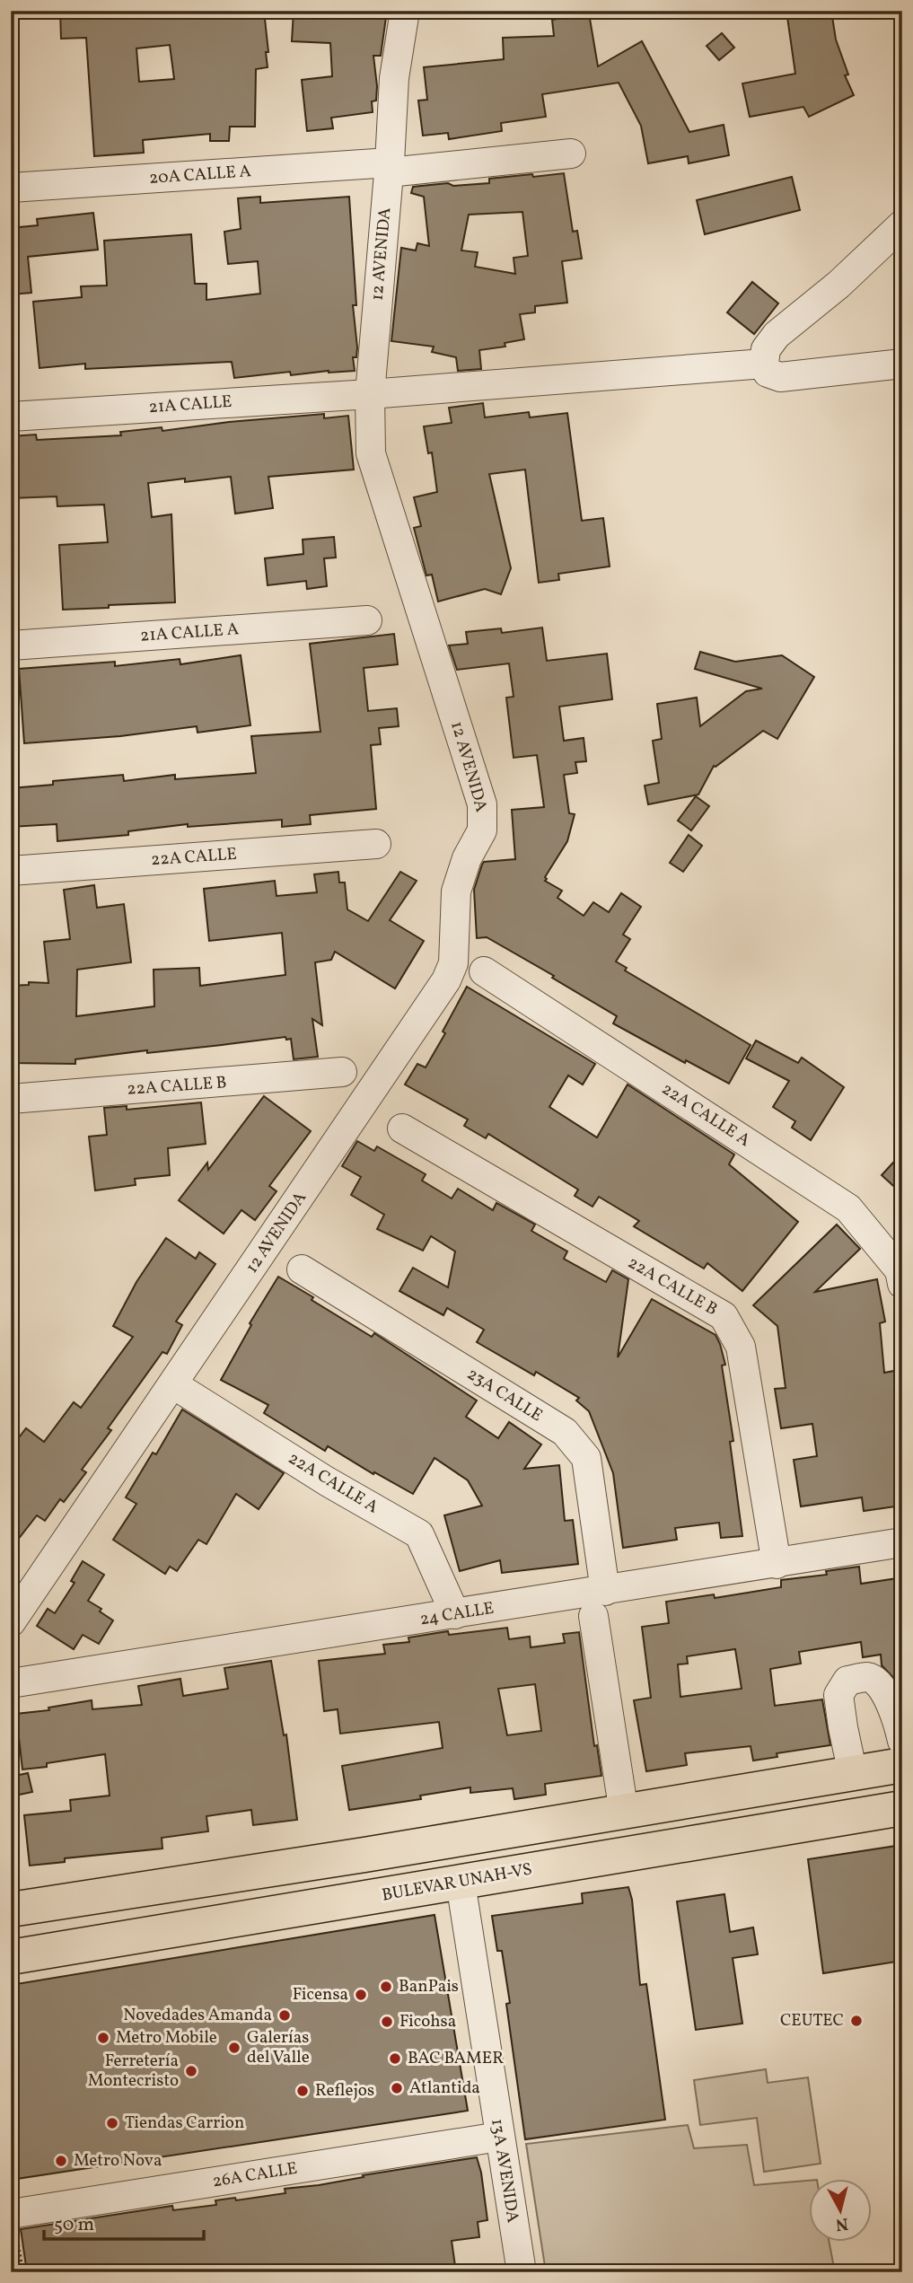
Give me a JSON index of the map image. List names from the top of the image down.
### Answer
{
  "streets": {
    "main road": ["BULEVAR UNAH-VS"],
    "street": [
      "20A CALLE A",
      "12 AVENIDA",
      "21A CALLE",
      "21A CALLE A",
      "22A CALLE",
      "22A CALLE B",
      "22A CALLE A",
      "23A CALLE",
      "24 CALLE",
      "13A AVENIDA",
      "26A CALLE"
    ]
  },
  "crossings": [
    ["20A CALLE A", "12 AVENIDA"],
    ["12 AVENIDA", "21A CALLE"],
    ["12 AVENIDA", "22A CALLE A"],
    ["22A CALLE B", "24 CALLE"],
    ["22A CALLE A", "24 CALLE"],
    ["23A CALLE", "24 CALLE"],
    ["BULEVAR UNAH-VS", "13A AVENIDA"],
    ["13A AVENIDA", "26A CALLE"]
  ],
  "places": [
    "BanPais",
    "Ficensa",
    "Novedades Amanda",
    "CEUTEC",
    "Ficohsa",
    "Metro Mobile",
    "Galerías del Valle",
    "BAC BAMER",
    "Ferretería Montecristo",
    "Atlantida",
    "Reflejos",
    "Tiendas Carrion",
    "Metro Nova"
  ],
  "scale_bar": "50 m",
  "north": "bottom"
}
